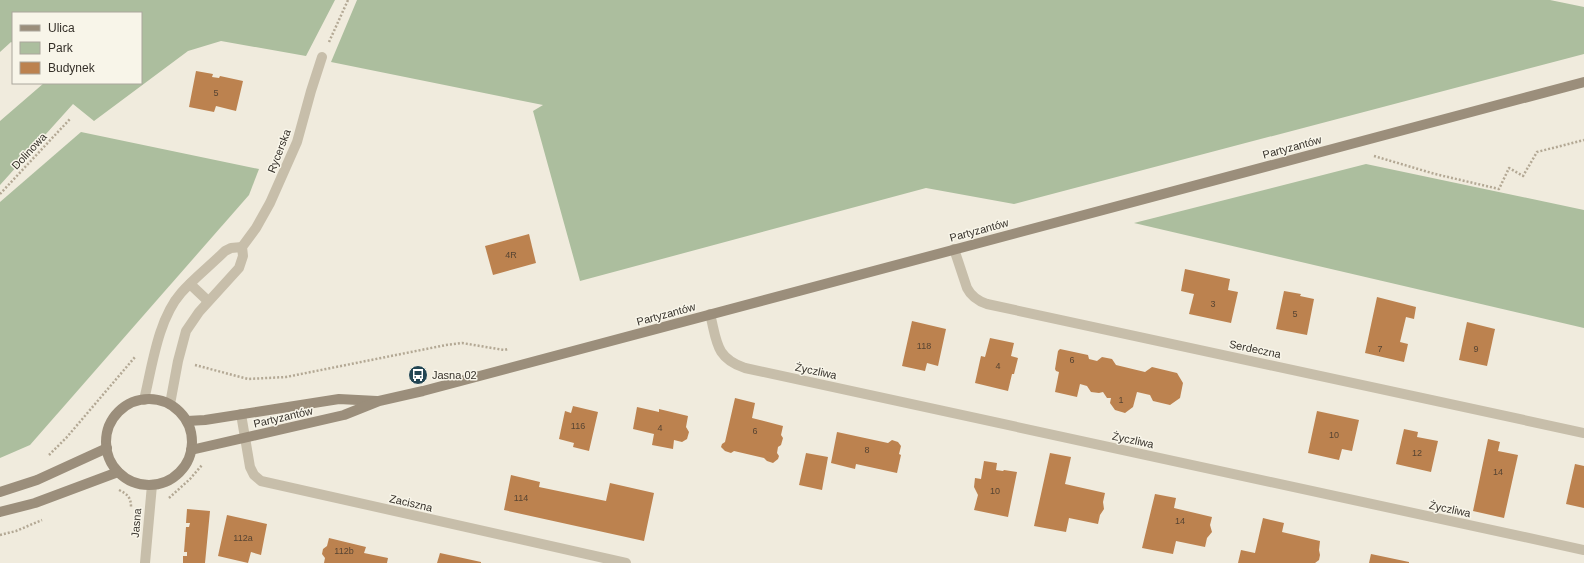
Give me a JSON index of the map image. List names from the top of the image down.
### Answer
{
  "streets": {
    "street": [
      "Partyzantów",
      "Rycerska",
      "Serdeczna",
      "Życzliwa",
      "Zaciszna",
      "Jasna"
    ],
    "path": ["Dolinowa"]
  },
  "crossings": [
    ["Partyzantów", "Rycerska"],
    ["Partyzantów", "Serdeczna"],
    ["Partyzantów", "Życzliwa"],
    ["Partyzantów", "Zaciszna"],
    ["Partyzantów", "Jasna"],
    ["Rycerska", "Jasna"]
  ],
  "places": {
    "bus stop": ["Jasna 02"]
  },
  "house_numbers": [
    "5",
    "4R",
    "3",
    "5",
    "118",
    "7",
    "9",
    "6",
    "4",
    "1",
    "116",
    "4",
    "6",
    "10",
    "8",
    "12",
    "14",
    "10",
    "114",
    "14",
    "112a",
    "112b"
  ],
  "legend": ["Ulica", "Park", "Budynek"]
}
